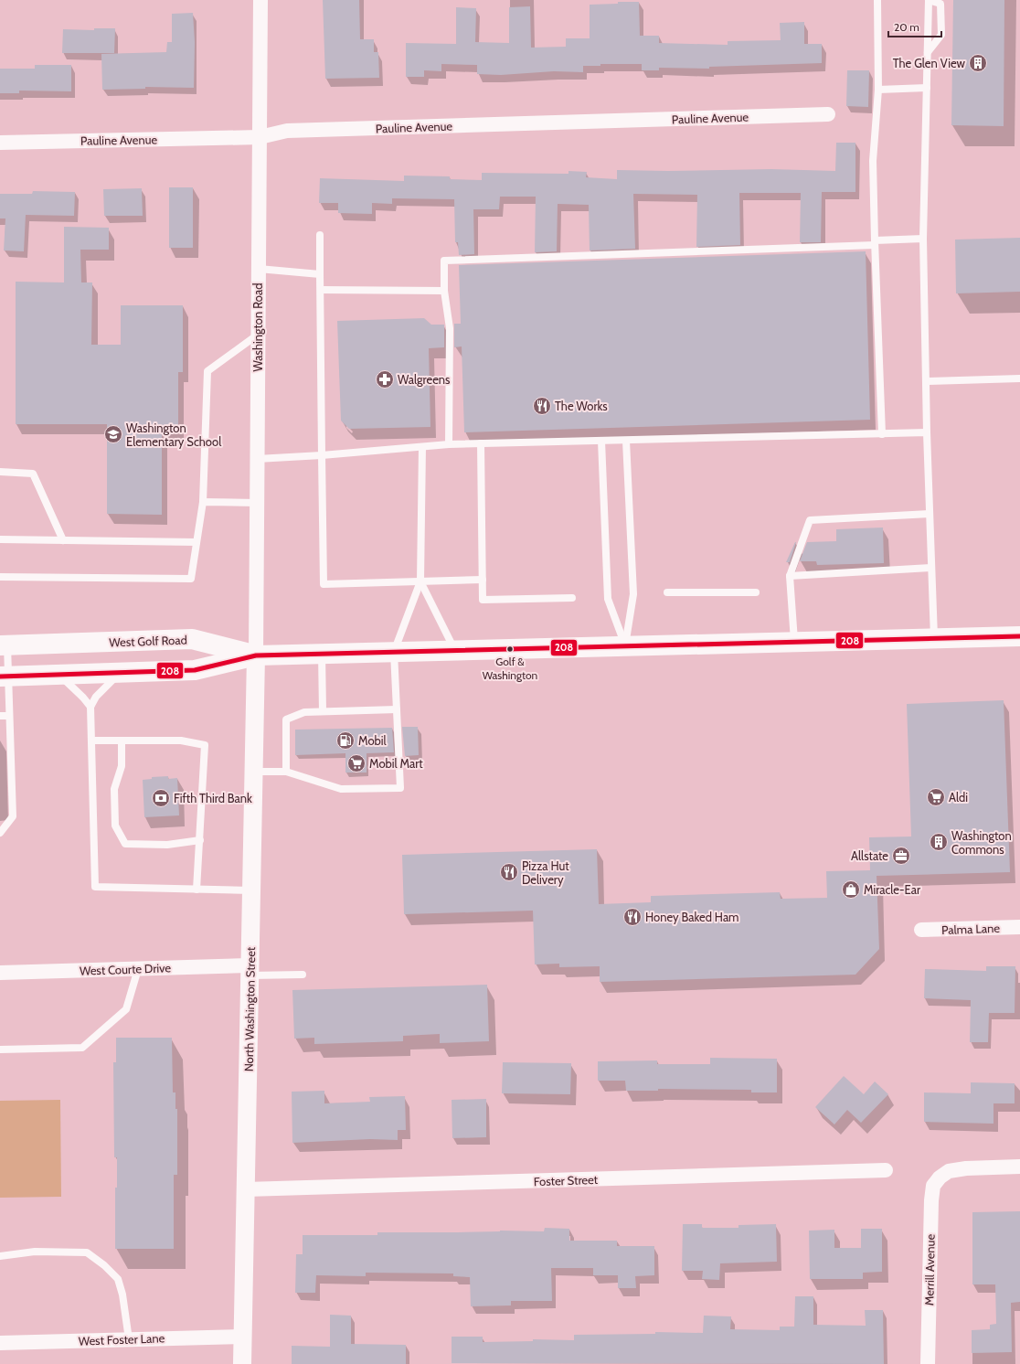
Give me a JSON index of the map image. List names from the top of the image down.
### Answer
{
  "streets": {
    "main road": ["West Golf Road"],
    "street": [
      "Pauline Avenue",
      "Washington Road",
      "Palma Lane",
      "West Courte Drive",
      "North Washington Street",
      "Foster Street",
      "Merrill Avenue",
      "West Foster Lane"
    ]
  },
  "crossings": [
    ["Pauline Avenue", "Washington Road"],
    ["Washington Road", "West Golf Road"],
    ["Washington Road", "North Washington Street"],
    ["West Golf Road", "North Washington Street"],
    ["West Courte Drive", "North Washington Street"],
    ["North Washington Street", "Foster Street"],
    ["North Washington Street", "West Foster Lane"]
  ],
  "places": {
    "building": ["The Glen View", "Washington Commons"],
    "pharmacy": ["Walgreens"],
    "restaurant": ["The Works", "Pizza Hut Delivery", "Honey Baked Ham"],
    "school or university": ["Washington Elementary School"],
    "other": ["Golf & Washington"],
    "fuel station": ["Mobil"],
    "supermarket": ["Mobil Mart", "Aldi"],
    "bank": ["Fifth Third Bank"],
    "office": ["Allstate"],
    "shop": ["Miracle-Ear"]
  },
  "lines": ["transit line 208"],
  "scale_bar": "20 m"
}
